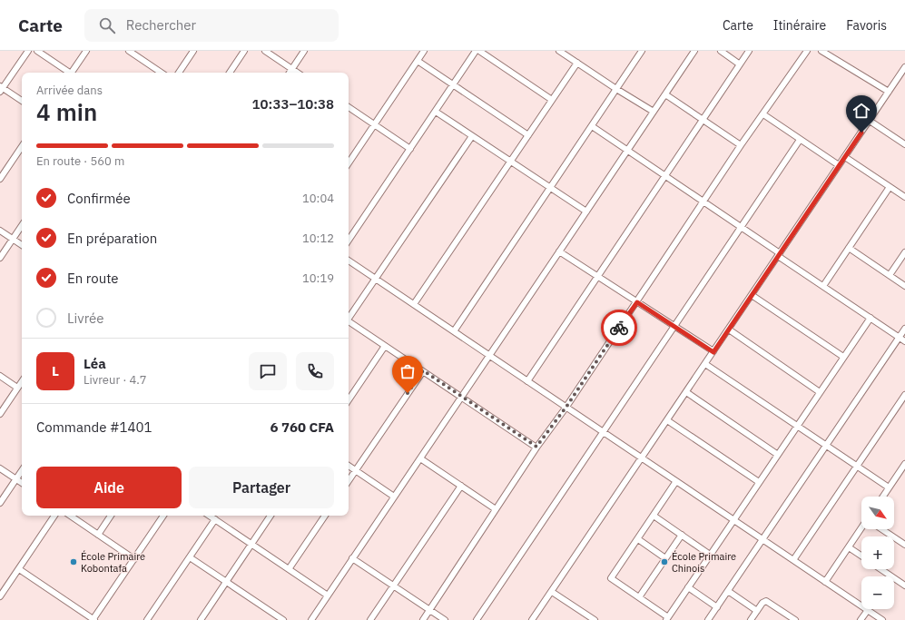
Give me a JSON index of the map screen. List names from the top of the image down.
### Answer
{
  "places": ["École Primaire Kobontafa", "École Primaire Chinois"],
  "north": "bottom right",
  "page": {
    "header": "Carte",
    "search": "Rechercher",
    "nav": ["Carte", "Itinéraire", "Favoris"],
    "heading": ["4 min", "Arrivée dans", "10:33–10:38"],
    "panel": [
      "Léa",
      "Livreur · 4.7",
      "Commande #1401",
      "6 760 CFA"
    ],
    "bar": "En route · 560 m",
    "list": [
      ["Confirmée", "10:04"],
      ["En préparation", "10:12"],
      ["En route", "10:19"],
      "Livrée"
    ],
    "round": "L",
    "buttons": ["Aide", "Partager"],
    "map_buttons": ["+", "−"]
  }
}
